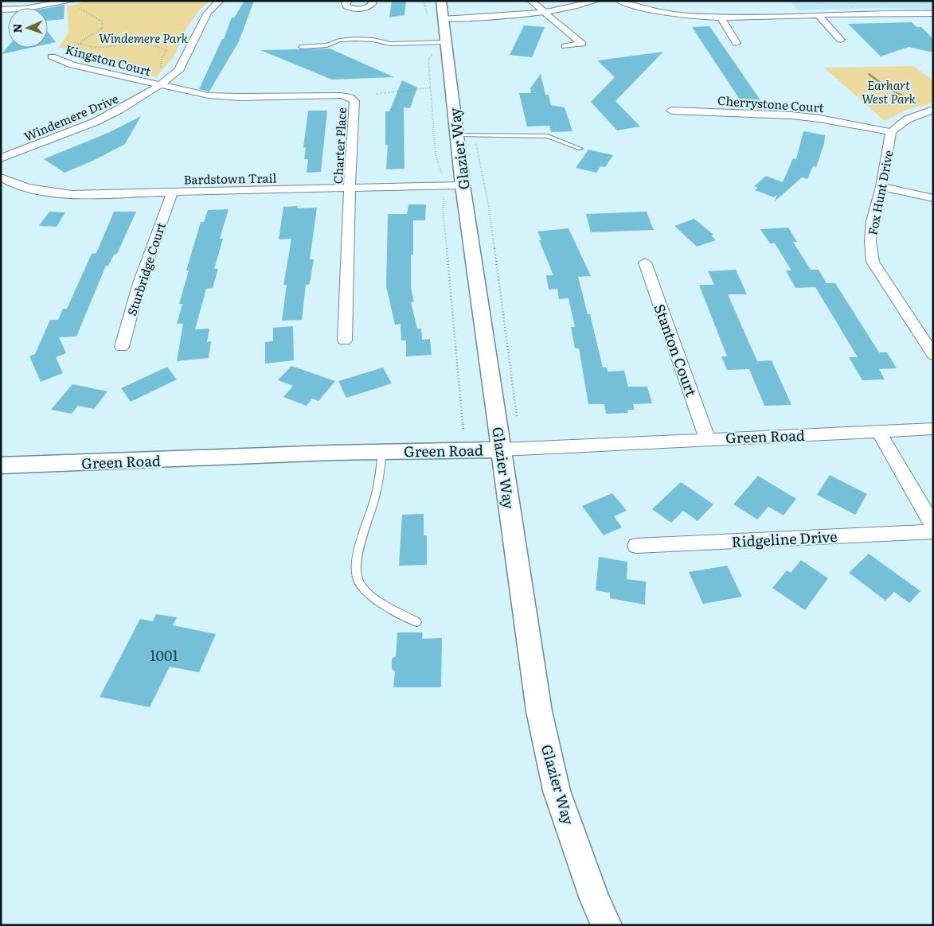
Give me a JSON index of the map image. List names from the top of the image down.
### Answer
{
  "streets": {
    "street": [
      "Kingston Court",
      "Cherrystone Court",
      "Windemere Drive",
      "Charter Place",
      "Glazier Way",
      "Bardstown Trail",
      "Fox Hunt Drive",
      "Sturbridge Court",
      "Stanton Court",
      "Green Road",
      "Ridgeline Drive"
    ]
  },
  "crossings": [
    ["Kingston Court", "Windemere Drive"],
    ["Kingston Court", "Charter Place"],
    ["Cherrystone Court", "Fox Hunt Drive"],
    ["Windemere Drive", "Charter Place"],
    ["Charter Place", "Bardstown Trail"],
    ["Glazier Way", "Bardstown Trail"],
    ["Glazier Way", "Green Road"],
    ["Bardstown Trail", "Sturbridge Court"],
    ["Stanton Court", "Green Road"]
  ],
  "parks": ["Windemere Park", "Earhart West Park"],
  "house_numbers": ["1001"],
  "north": "left"
}
